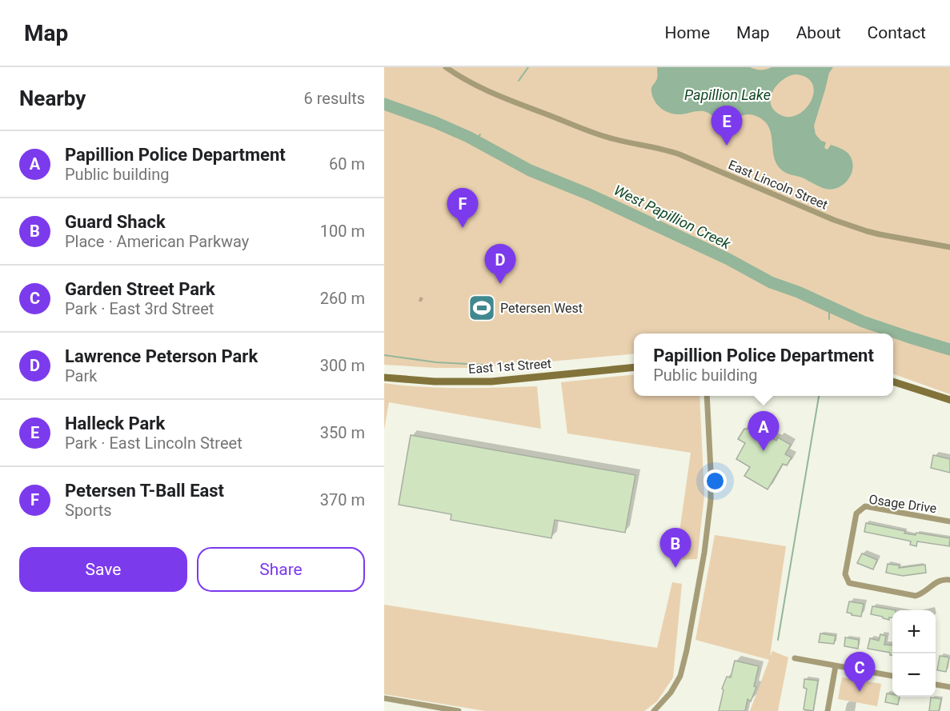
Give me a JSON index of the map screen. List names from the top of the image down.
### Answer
{
  "streets": {
    "main road": ["East 1st Street"],
    "street": ["East Lincoln Street", "Osage Drive"]
  },
  "water": ["Papillion Lake", "West Papillion Creek"],
  "places": {
    "sports": ["Petersen West"]
  },
  "page": {
    "header": "Map",
    "nav": [
      "Home",
      "Map",
      "About",
      "Contact"
    ],
    "heading": ["Nearby", "6 results"],
    "pins": [
      "E",
      "F",
      "D",
      "A",
      "B",
      "C"
    ],
    "list": [
      {
        "mark": "A",
        "name": "Papillion Police Department",
        "note": "Public building",
        "value": "60 m"
      },
      {
        "mark": "B",
        "name": "Guard Shack",
        "note": "Place · American Parkway",
        "value": "100 m"
      },
      {
        "mark": "C",
        "name": "Garden Street Park",
        "note": "Park · East 3rd Street",
        "value": "260 m"
      },
      {
        "mark": "D",
        "name": "Lawrence Peterson Park",
        "note": "Park",
        "value": "300 m"
      },
      {
        "mark": "E",
        "name": "Halleck Park",
        "note": "Park · East Lincoln Street",
        "value": "350 m"
      },
      {
        "mark": "F",
        "name": "Petersen T-Ball East",
        "note": "Sports",
        "value": "370 m"
      }
    ],
    "popup": ["Papillion Police Department", "Public building"],
    "buttons": ["Save", "Share"],
    "map_buttons": ["+", "−"]
  }
}
